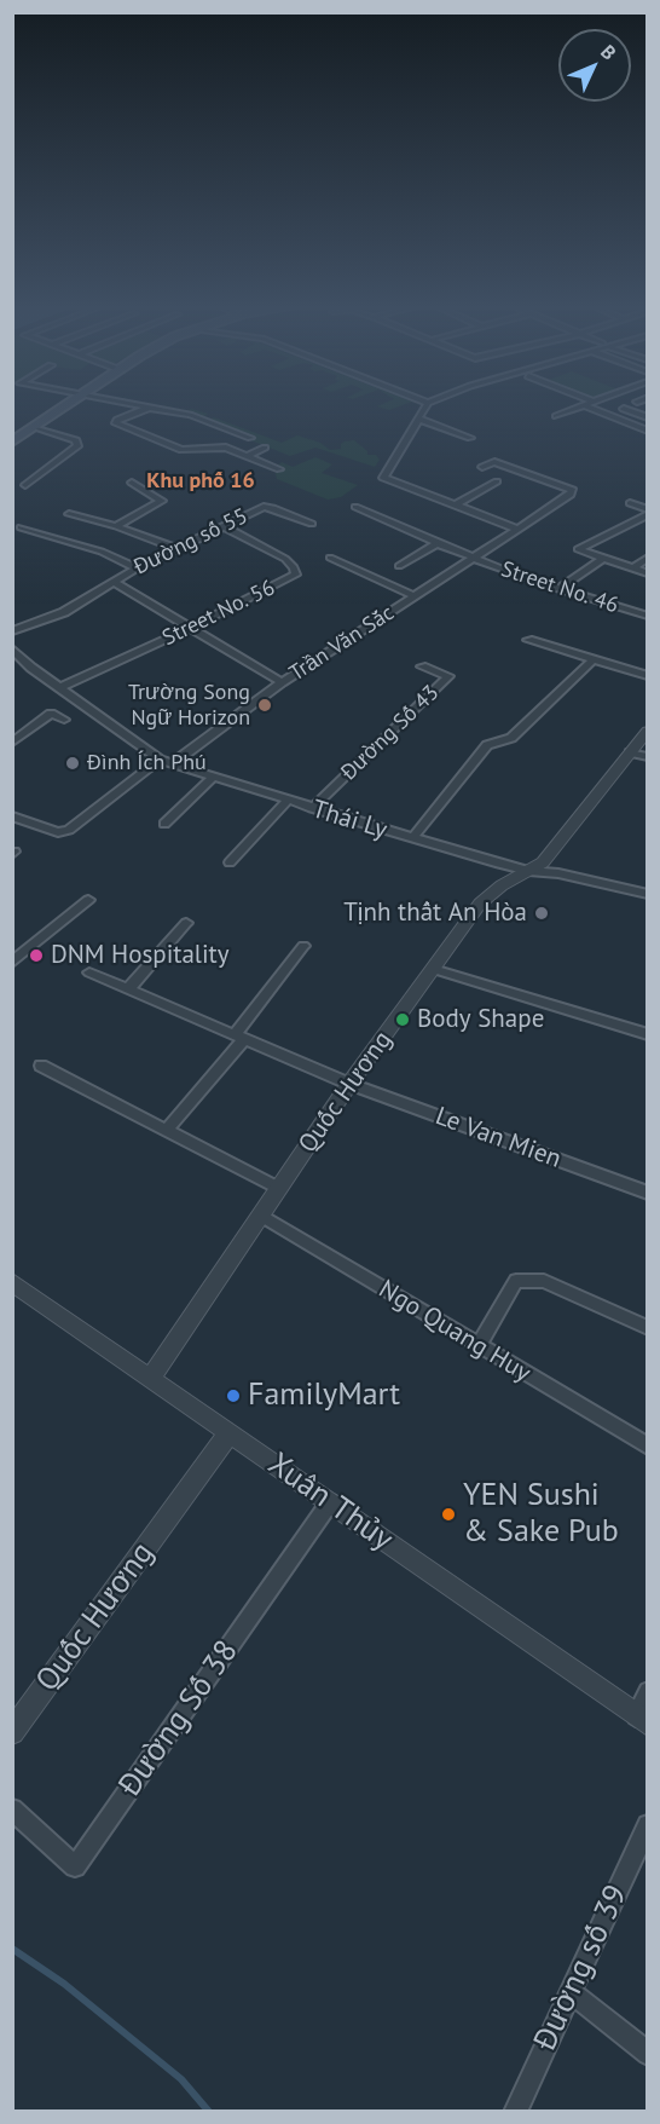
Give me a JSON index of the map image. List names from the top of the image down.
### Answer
{
  "streets": {
    "street": [
      "Đường số 55",
      "Street No. 46",
      "Street No. 56",
      "Trần Văn Sắc",
      "Đường Số 43",
      "Thái Ly",
      "Quốc Hương",
      "Le Van Mien",
      "Ngo Quang Huy",
      "Xuân Thủy",
      "Đường Số 38",
      "Đường số 39"
    ]
  },
  "crossings": [
    ["Đường số 55", "Street No. 56"],
    ["Street No. 46", "Trần Văn Sắc"],
    ["Street No. 56", "Thái Ly"],
    ["Trần Văn Sắc", "Thái Ly"],
    ["Đường Số 43", "Thái Ly"],
    ["Thái Ly", "Quốc Hương"],
    ["Quốc Hương", "Le Van Mien"],
    ["Quốc Hương", "Ngo Quang Huy"],
    ["Quốc Hương", "Xuân Thủy"],
    ["Xuân Thủy", "Đường Số 38"]
  ],
  "districts": ["Khu phố 16"],
  "places": [
    "Trường Song Ngữ Horizon",
    "Đình Ích Phú",
    "Tịnh thất An Hòa",
    "DNM Hospitality",
    "Body Shape",
    "FamilyMart",
    "YEN Sushi & Sake Pub"
  ],
  "north": "top right"
}
